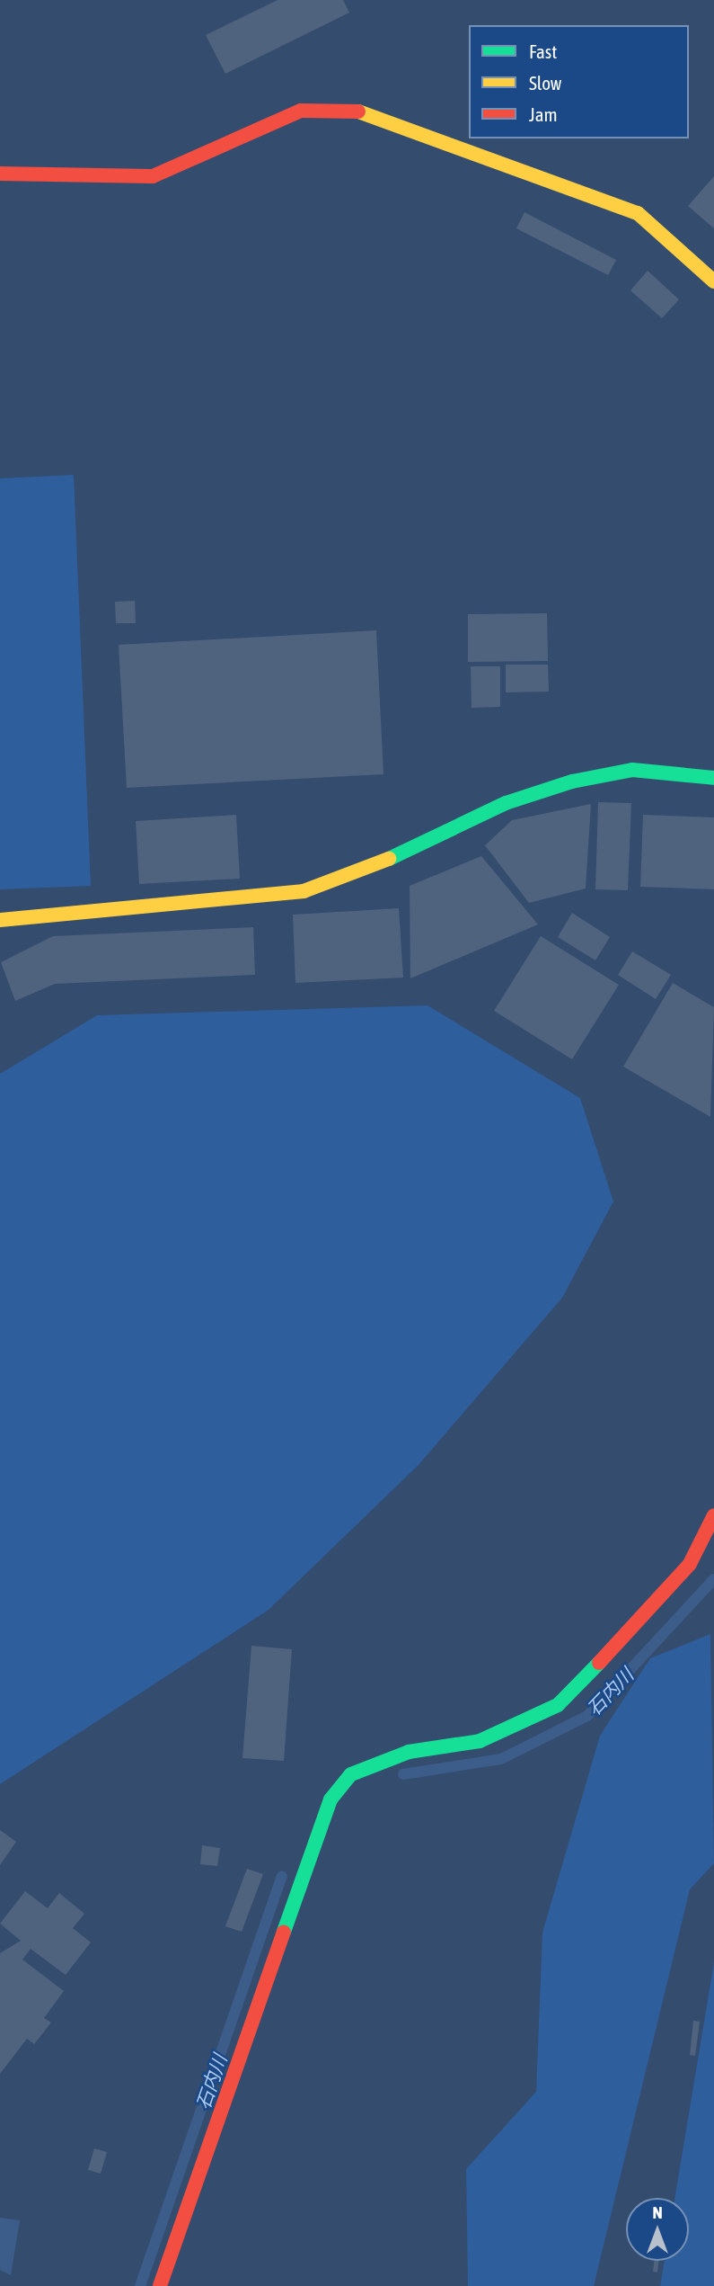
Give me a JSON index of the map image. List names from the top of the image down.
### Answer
{
  "water": ["石内川"],
  "legend": ["Fast", "Slow", "Jam"],
  "north": "top"
}
